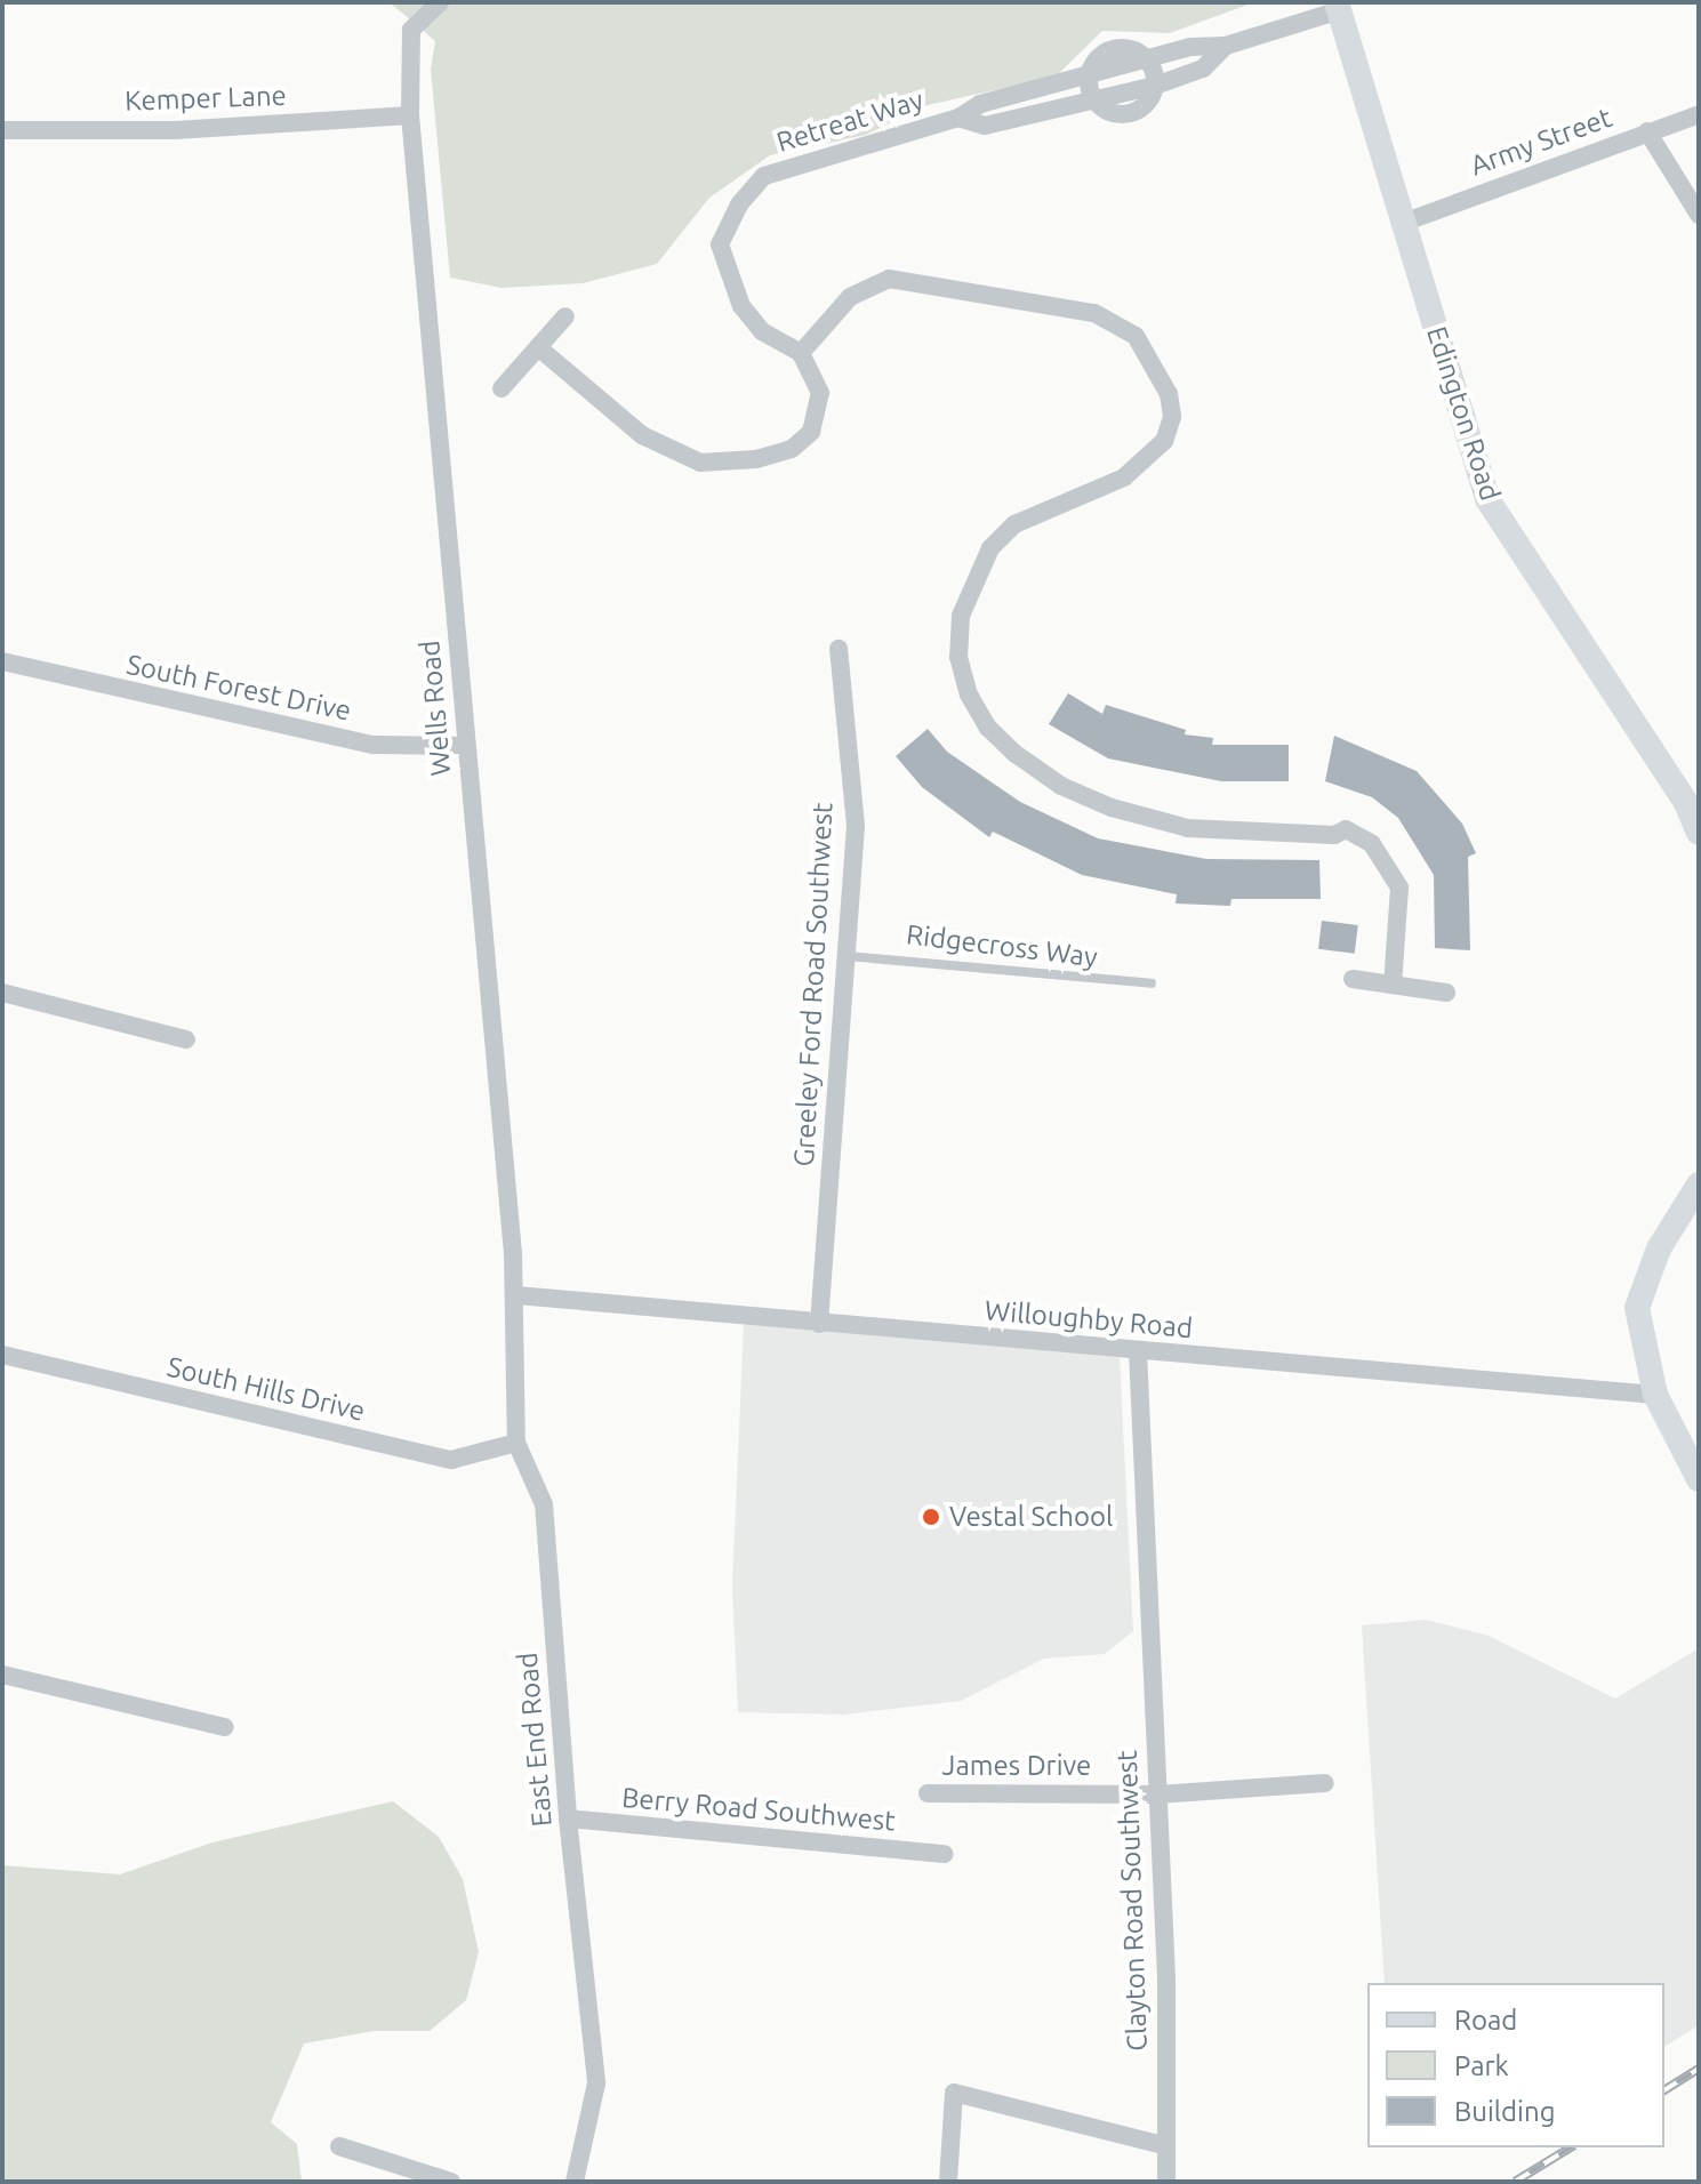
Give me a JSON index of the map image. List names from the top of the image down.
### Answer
{
  "streets": {
    "street": [
      "Kemper Lane",
      "Retreat Way",
      "Army Street",
      "Edington Road",
      "South Forest Drive",
      "Wells Road",
      "Greeley Ford Road Southwest",
      "Willoughby Road",
      "South Hills Drive",
      "East End Road",
      "James Drive",
      "Berry Road Southwest",
      "Clayton Road Southwest"
    ],
    "lane": ["Ridgecross Way"]
  },
  "crossings": [
    ["Kemper Lane", "Wells Road"],
    ["Retreat Way", "Edington Road"],
    ["Army Street", "Edington Road"],
    ["South Forest Drive", "Wells Road"],
    ["Wells Road", "Willoughby Road"],
    ["Wells Road", "East End Road"],
    ["Ridgecross Way", "Greeley Ford Road Southwest"],
    ["Greeley Ford Road Southwest", "Willoughby Road"],
    ["Willoughby Road", "East End Road"],
    ["Willoughby Road", "Clayton Road Southwest"],
    ["South Hills Drive", "East End Road"],
    ["East End Road", "Berry Road Southwest"],
    ["James Drive", "Clayton Road Southwest"]
  ],
  "places": ["Vestal School"],
  "legend": ["Road", "Park", "Building"]
}
